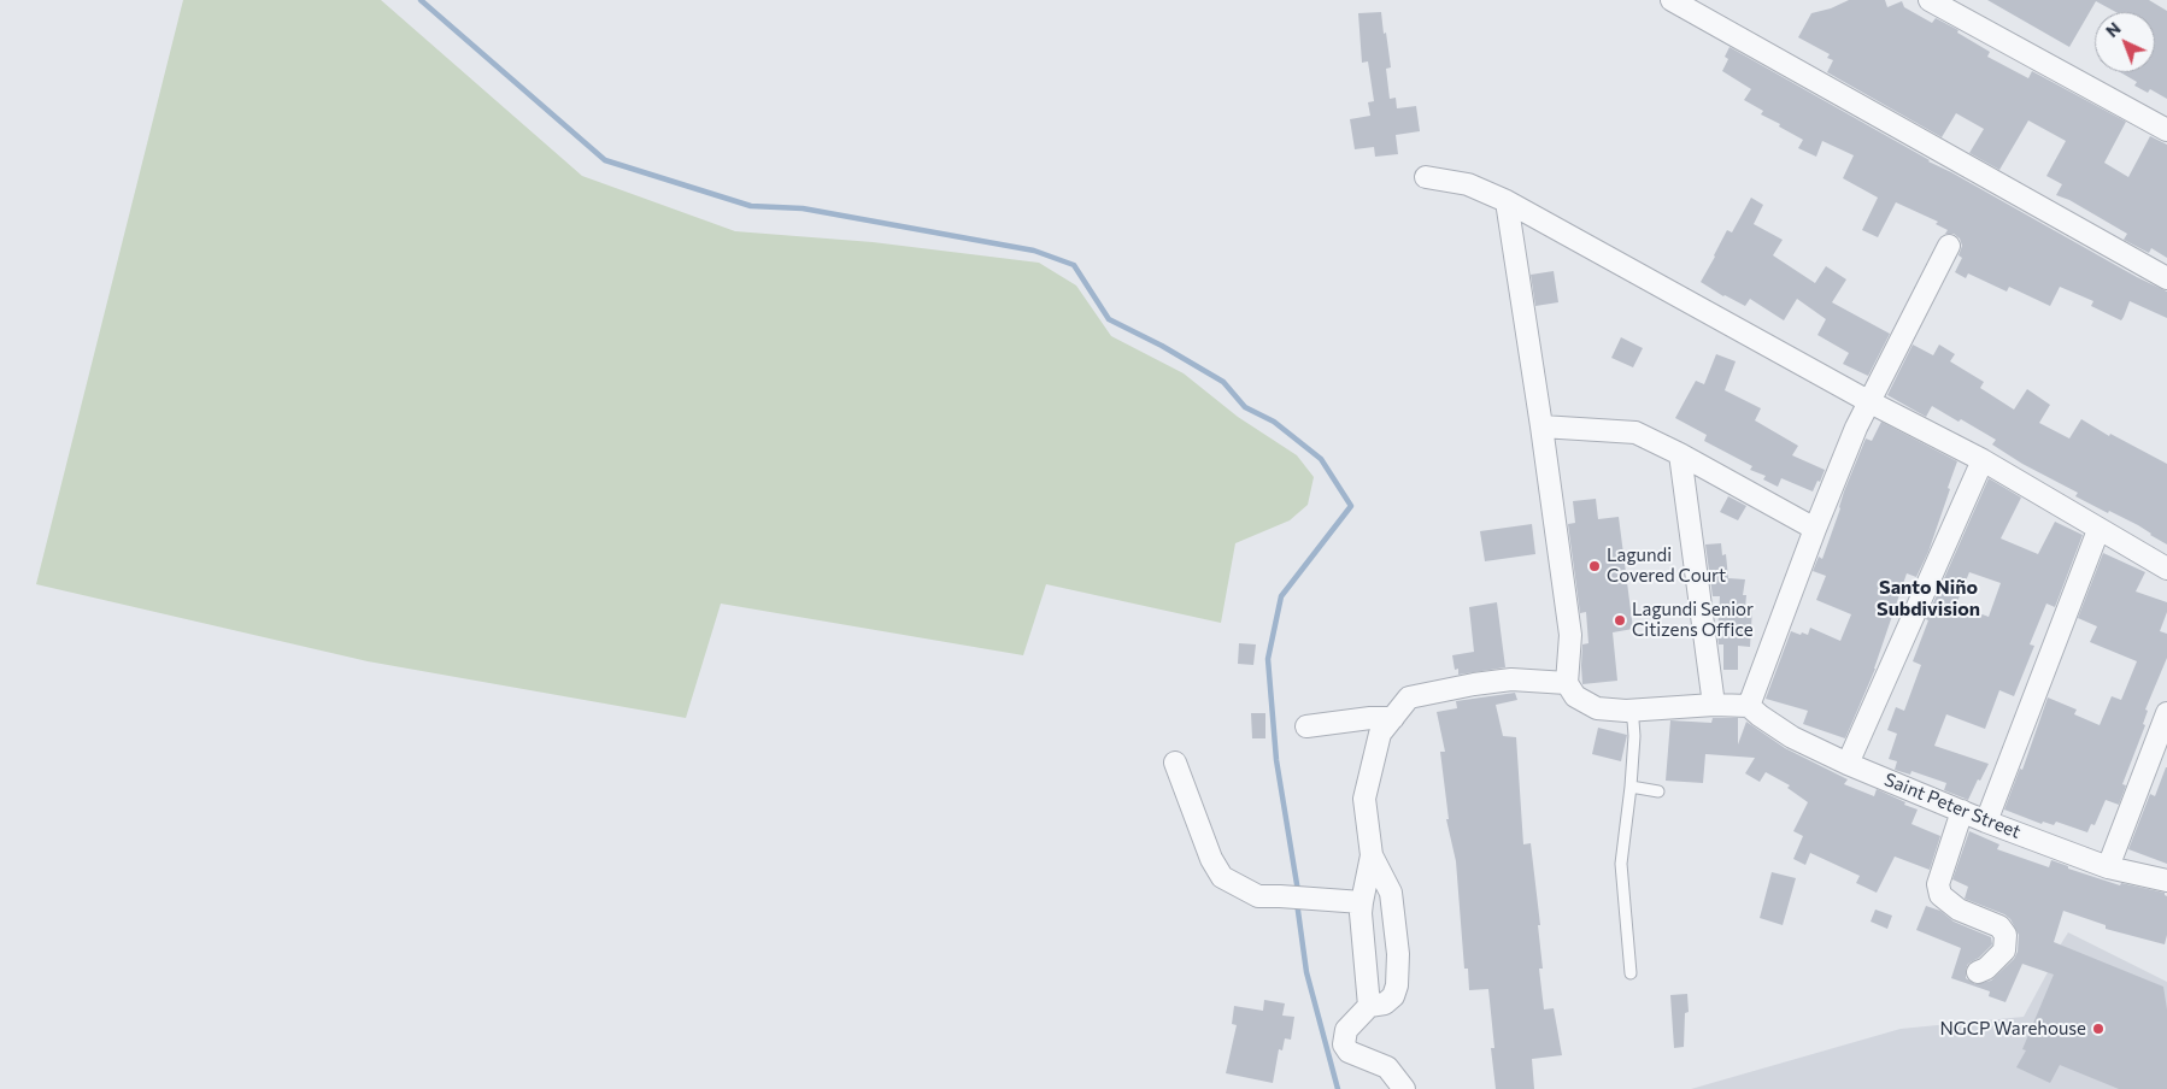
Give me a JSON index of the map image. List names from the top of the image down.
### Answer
{
  "streets": {
    "street": ["Saint Peter Street"]
  },
  "districts": ["Santo Niño Subdivision"],
  "places": ["Lagundi Covered Court", "Lagundi Senior Citizens Office", "NGCP Warehouse"],
  "north": "top left"
}
